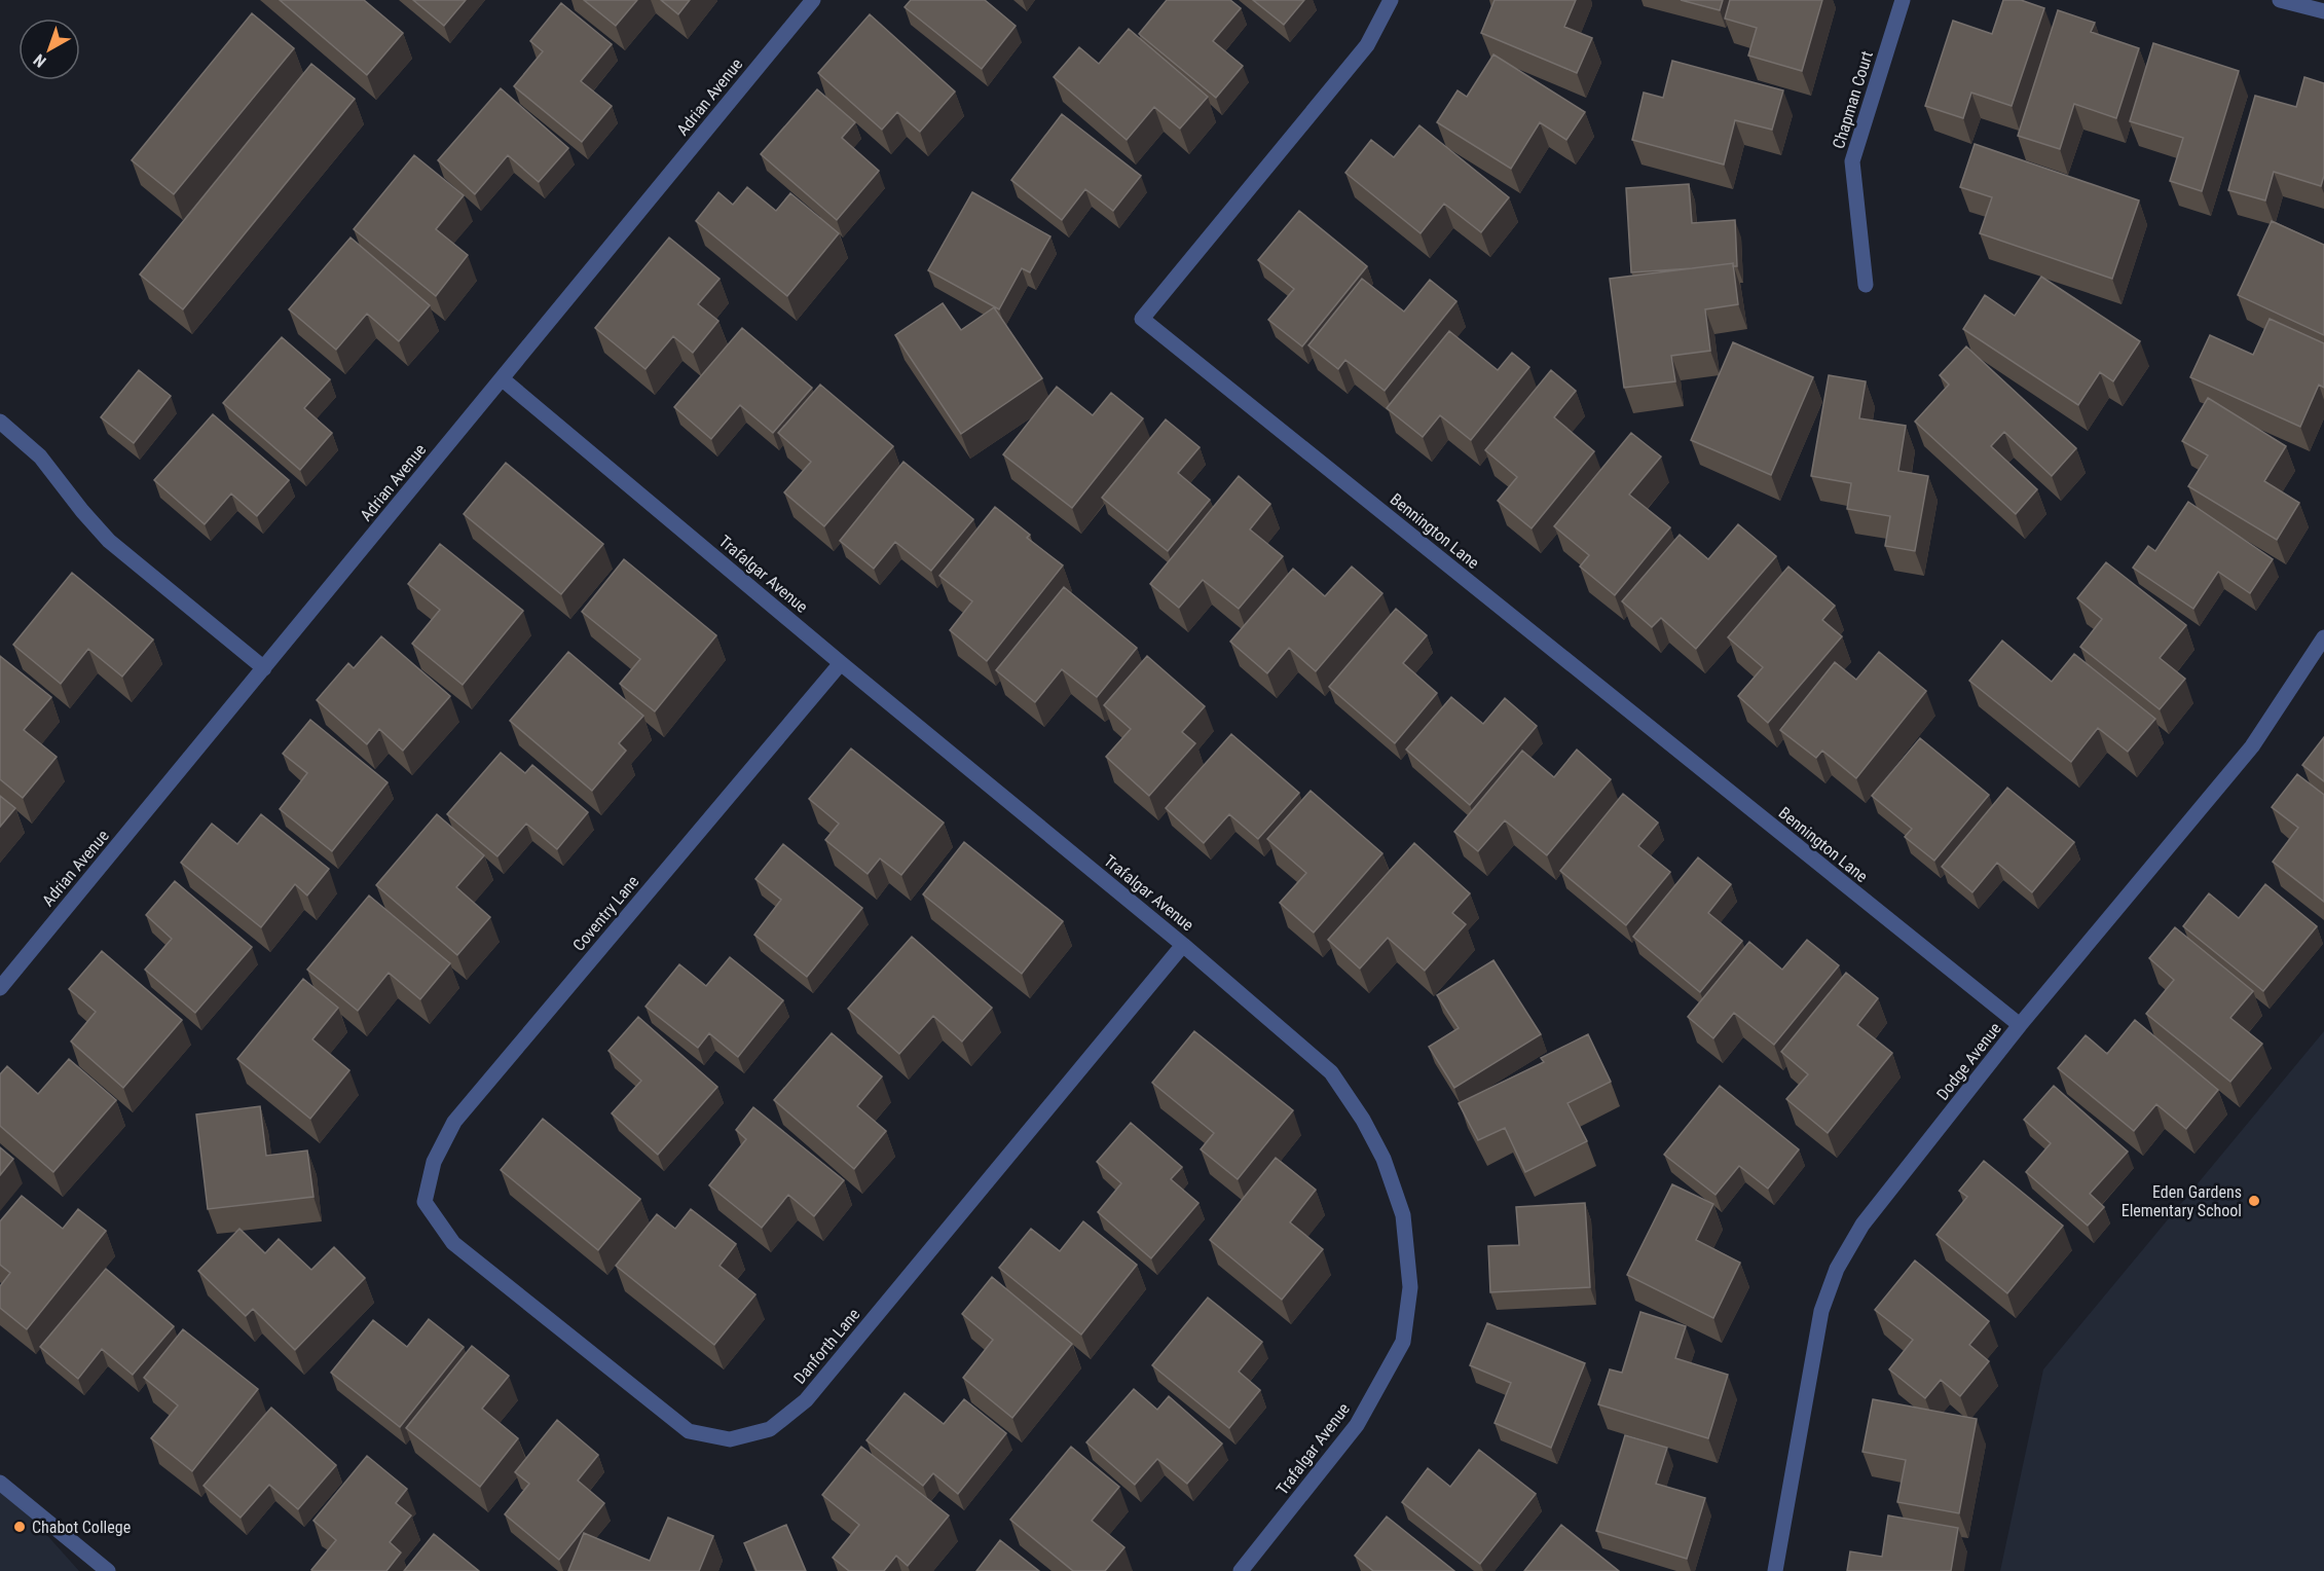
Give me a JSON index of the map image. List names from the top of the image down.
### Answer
{
  "streets": {
    "street": [
      "Adrian Avenue",
      "Chapman Court",
      "Bennington Lane",
      "Trafalgar Avenue",
      "Coventry Lane",
      "Dodge Avenue",
      "Danforth Lane"
    ]
  },
  "crossings": [
    ["Adrian Avenue", "Trafalgar Avenue"],
    ["Bennington Lane", "Dodge Avenue"],
    ["Trafalgar Avenue", "Coventry Lane"],
    ["Trafalgar Avenue", "Danforth Lane"],
    ["Coventry Lane", "Danforth Lane"]
  ],
  "places": ["Eden Gardens Elementary School", "Chabot College"],
  "north": "bottom left"
}
